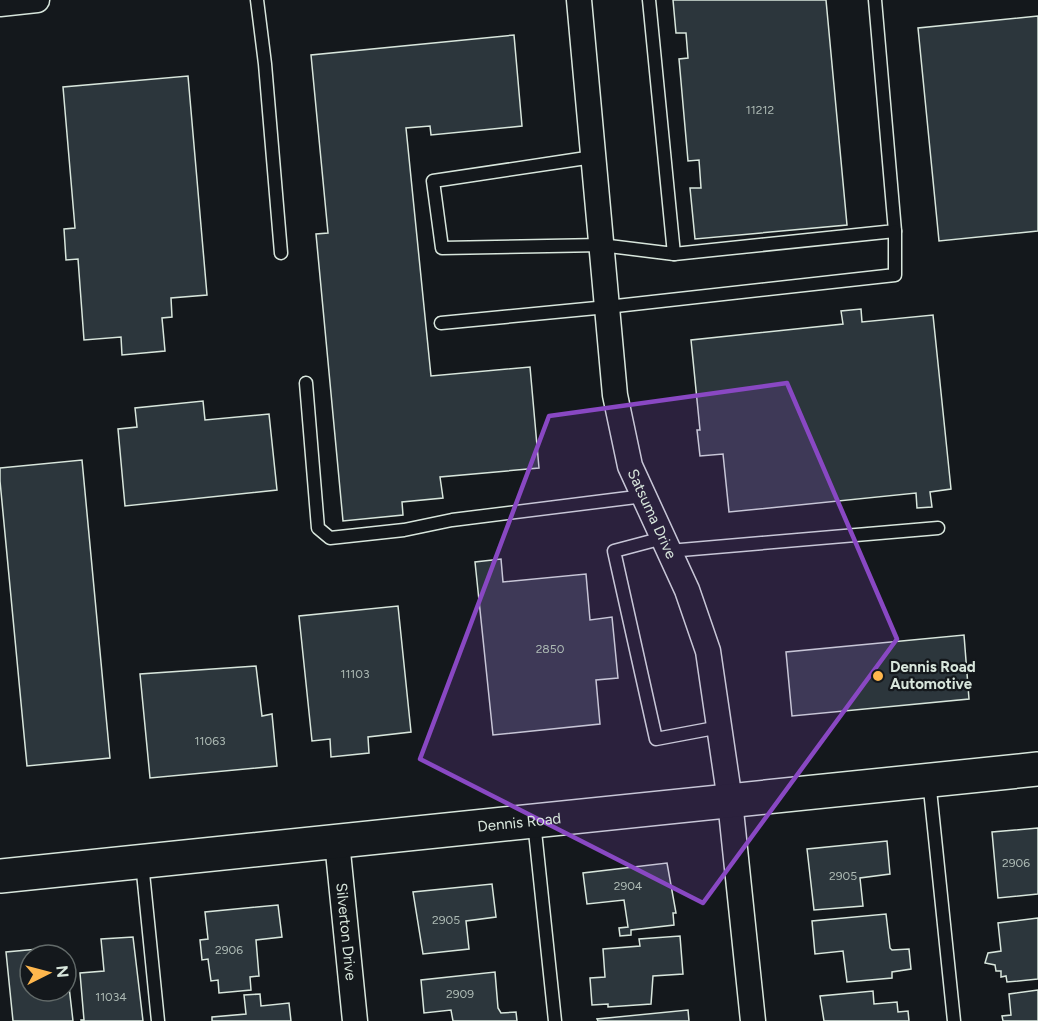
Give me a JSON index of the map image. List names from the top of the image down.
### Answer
{
  "streets": {
    "street": ["Satsuma Drive", "Dennis Road", "Silverton Drive"]
  },
  "crossings": [
    ["Satsuma Drive", "Dennis Road"],
    ["Dennis Road", "Silverton Drive"]
  ],
  "places": ["Dennis Road Automotive"],
  "house_numbers": [
    "11212",
    "2850",
    "11103",
    "11063",
    "2906",
    "2905",
    "2904",
    "2905",
    "2906",
    "2909",
    "11034"
  ],
  "north": "right"
}
